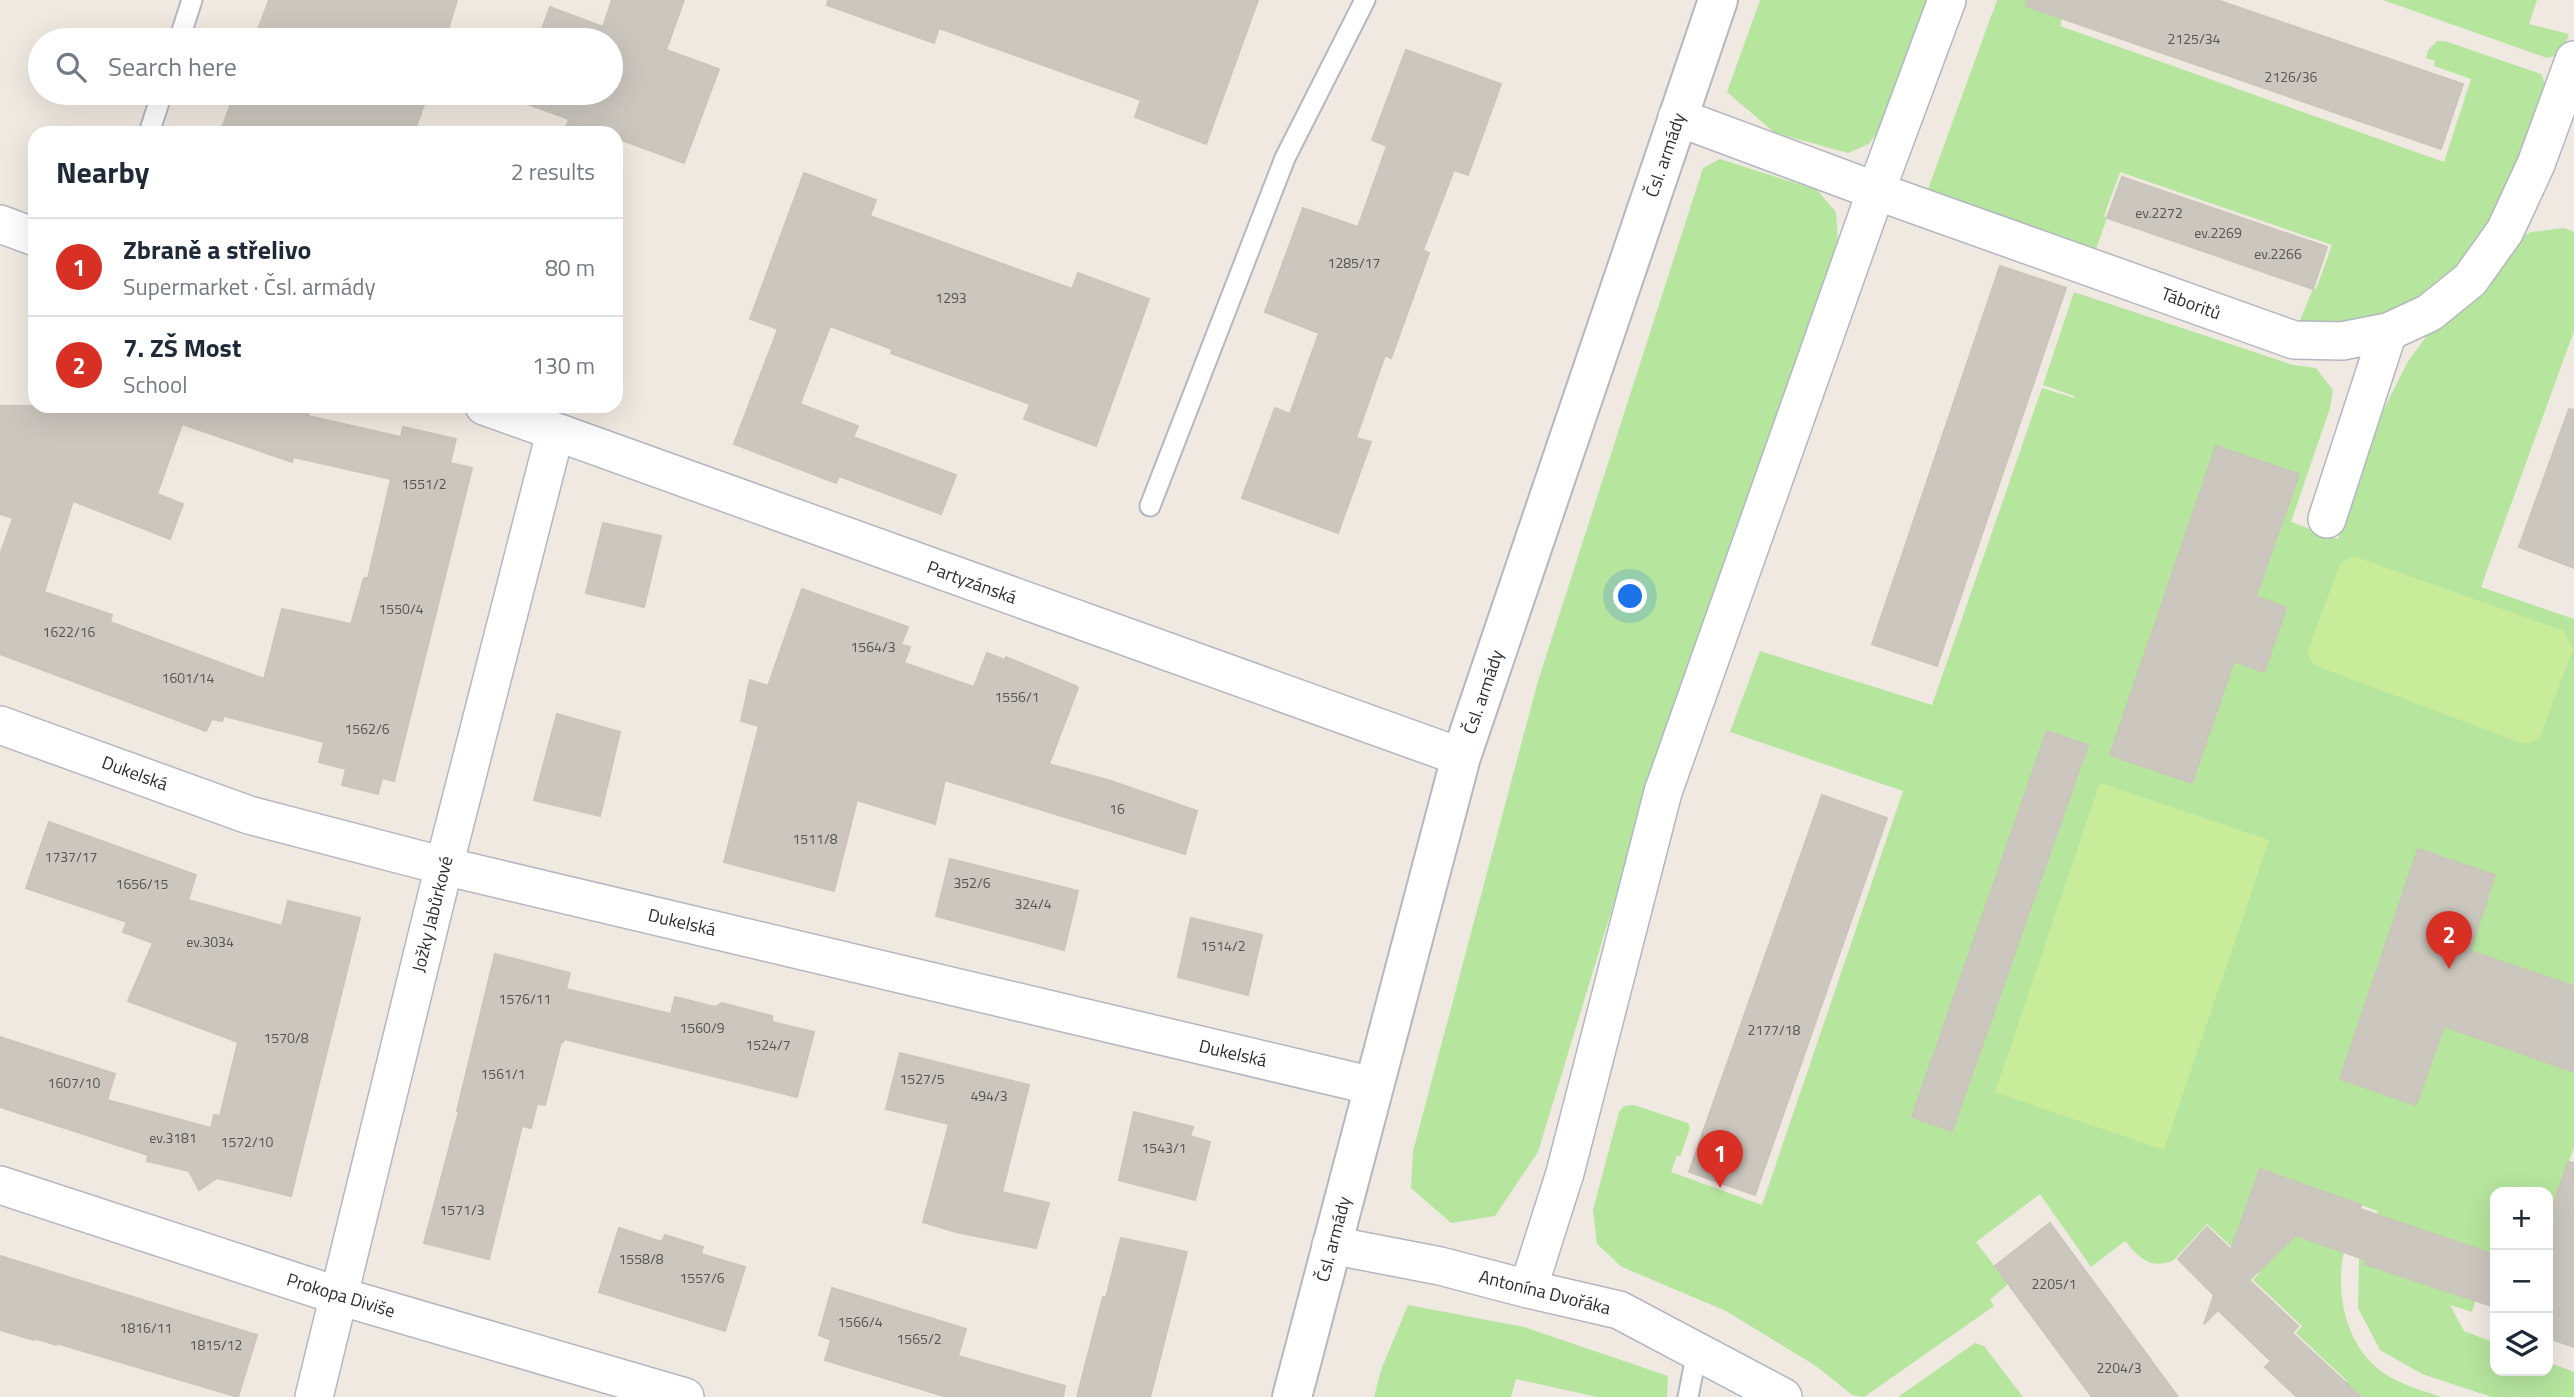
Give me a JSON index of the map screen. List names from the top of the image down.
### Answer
{
  "streets": {
    "street": [
      "Čsl. armády",
      "Táboritů",
      "Partyzánská",
      "Dukelská",
      "Jožky Jabůrkové",
      "Antonína Dvořáka",
      "Prokopa Diviše"
    ]
  },
  "crossings": [
    ["Čsl. armády", "Táboritů"],
    ["Čsl. armády", "Partyzánská"],
    ["Čsl. armády", "Dukelská"],
    ["Čsl. armády", "Antonína Dvořáka"],
    ["Partyzánská", "Jožky Jabůrkové"],
    ["Dukelská", "Jožky Jabůrkové"],
    ["Jožky Jabůrkové", "Prokopa Diviše"]
  ],
  "house_numbers": [
    "2125/34",
    "2126/36",
    "ev.2272",
    "ev.2269",
    "ev.2266",
    "1285/17",
    "1293",
    "1551/2",
    "1550/4",
    "1622/16",
    "1564/3",
    "1601/14",
    "1556/1",
    "1562/6",
    "16",
    "1511/8",
    "1737/17",
    "352/6",
    "1656/15",
    "324/4",
    "ev.3034",
    "1514/2",
    "1576/11",
    "1560/9",
    "2177/18",
    "1570/8",
    "1524/7",
    "1561/1",
    "1527/5",
    "1607/10",
    "494/3",
    "ev.3181",
    "1572/10",
    "1543/1",
    "1571/3",
    "1558/8",
    "1557/6",
    "2205/1",
    "1566/4",
    "1816/11",
    "1565/2",
    "1815/12",
    "2204/3"
  ],
  "page": {
    "search": "Search here",
    "heading": ["Nearby", "2 results"],
    "list": [
      {
        "mark": "1",
        "name": "Zbraně a střelivo",
        "note": "Supermarket · Čsl. armády",
        "value": "80 m"
      },
      {
        "mark": "2",
        "name": "7. ZŠ Most",
        "note": "School",
        "value": "130 m"
      }
    ],
    "pins": ["2", "1"],
    "map_buttons": ["+", "−"]
  }
}
